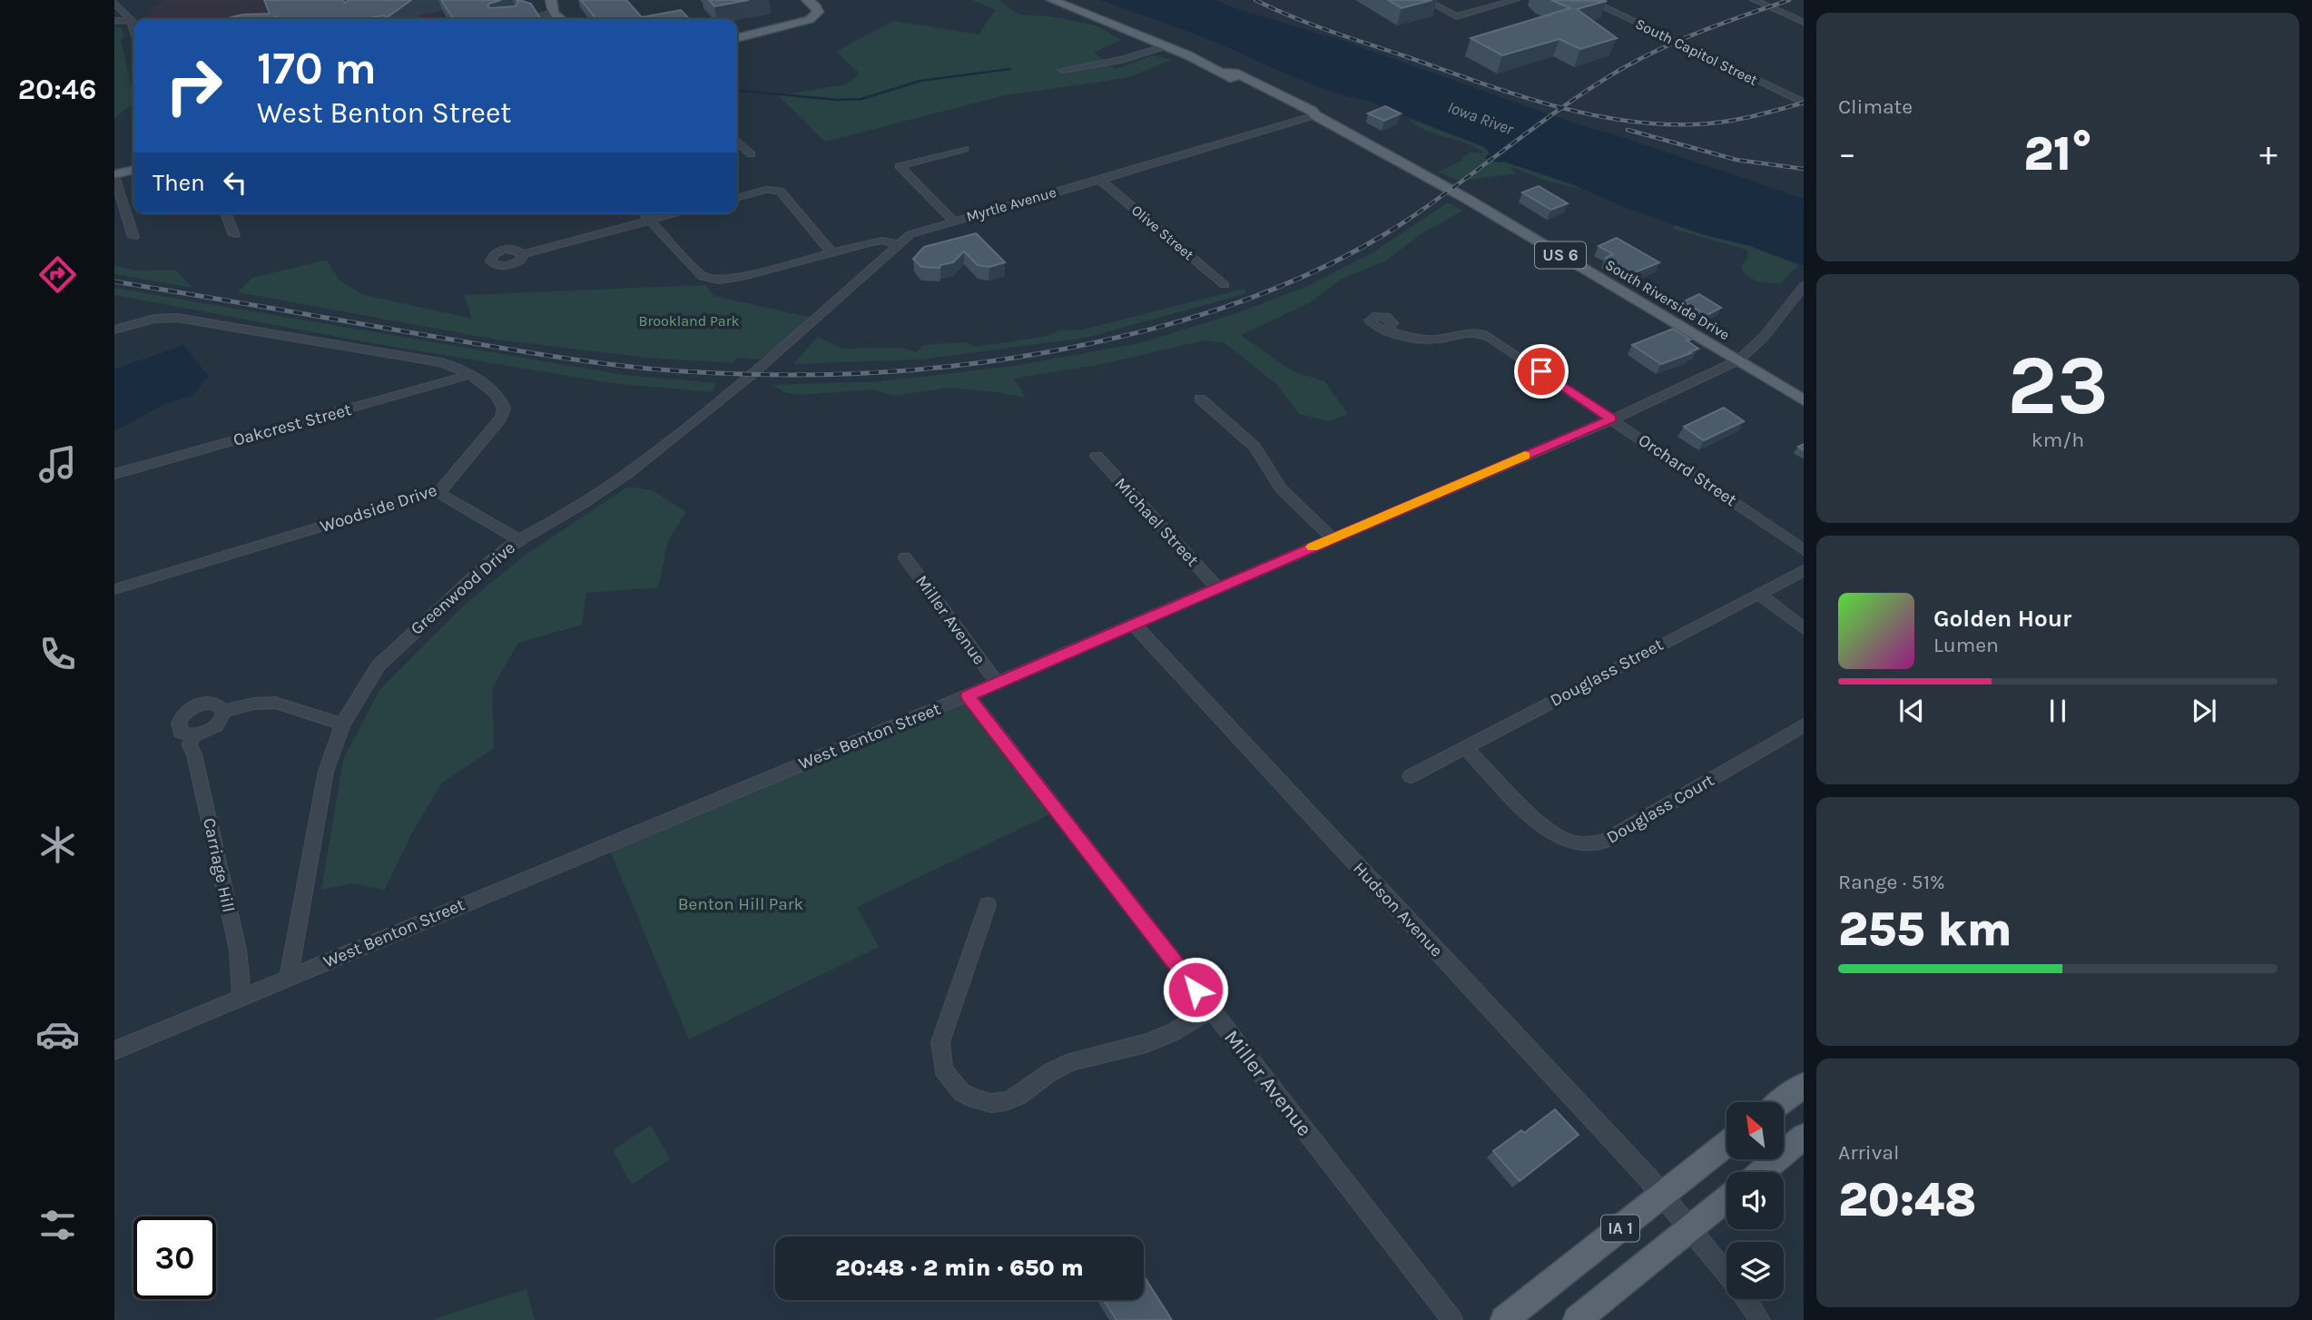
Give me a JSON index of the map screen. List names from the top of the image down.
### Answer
{
  "streets": {
    "main road": ["US 6", "South Riverside Drive", "IA 1"],
    "street": [
      "South Capitol Street",
      "Myrtle Avenue",
      "Olive Street",
      "Oakcrest Street",
      "Orchard Street",
      "Woodside Drive",
      "Michael Street",
      "Greenwood Drive",
      "Miller Avenue",
      "Douglass Street",
      "West Benton Street",
      "Douglass Court",
      "Carriage Hill",
      "Hudson Avenue"
    ]
  },
  "crossings": [
    ["Myrtle Avenue", "Olive Street"],
    ["Myrtle Avenue", "South Riverside Drive"],
    ["Myrtle Avenue", "Greenwood Drive"],
    ["South Riverside Drive", "West Benton Street"],
    ["Oakcrest Street", "Woodside Drive"],
    ["Orchard Street", "West Benton Street"],
    ["Michael Street", "West Benton Street"],
    ["Greenwood Drive", "West Benton Street"],
    ["Greenwood Drive", "Carriage Hill"],
    ["Miller Avenue", "West Benton Street"],
    ["Douglass Street", "Douglass Court"],
    ["West Benton Street", "Carriage Hill"],
    ["West Benton Street", "Hudson Avenue"],
    ["Hudson Avenue", "IA 1"]
  ],
  "water": ["Iowa River"],
  "parks": ["Brookland Park", "Benton Hill Park"],
  "north": "top left",
  "page": {
    "tabs": "20:46",
    "tile": [
      "Climate",
      ["23", "km/h"],
      ["Range · 51%", "255 km"],
      ["Arrival", "20:48"]
    ],
    "turn": ["170 m", "West Benton Street"],
    "heat": ["−", "21°", "+"],
    "then": "Then",
    "song": ["Golden Hour", "Lumen"],
    "limit": "30",
    "trip": "20:48 · 2 min · 650 m"
  }
}
